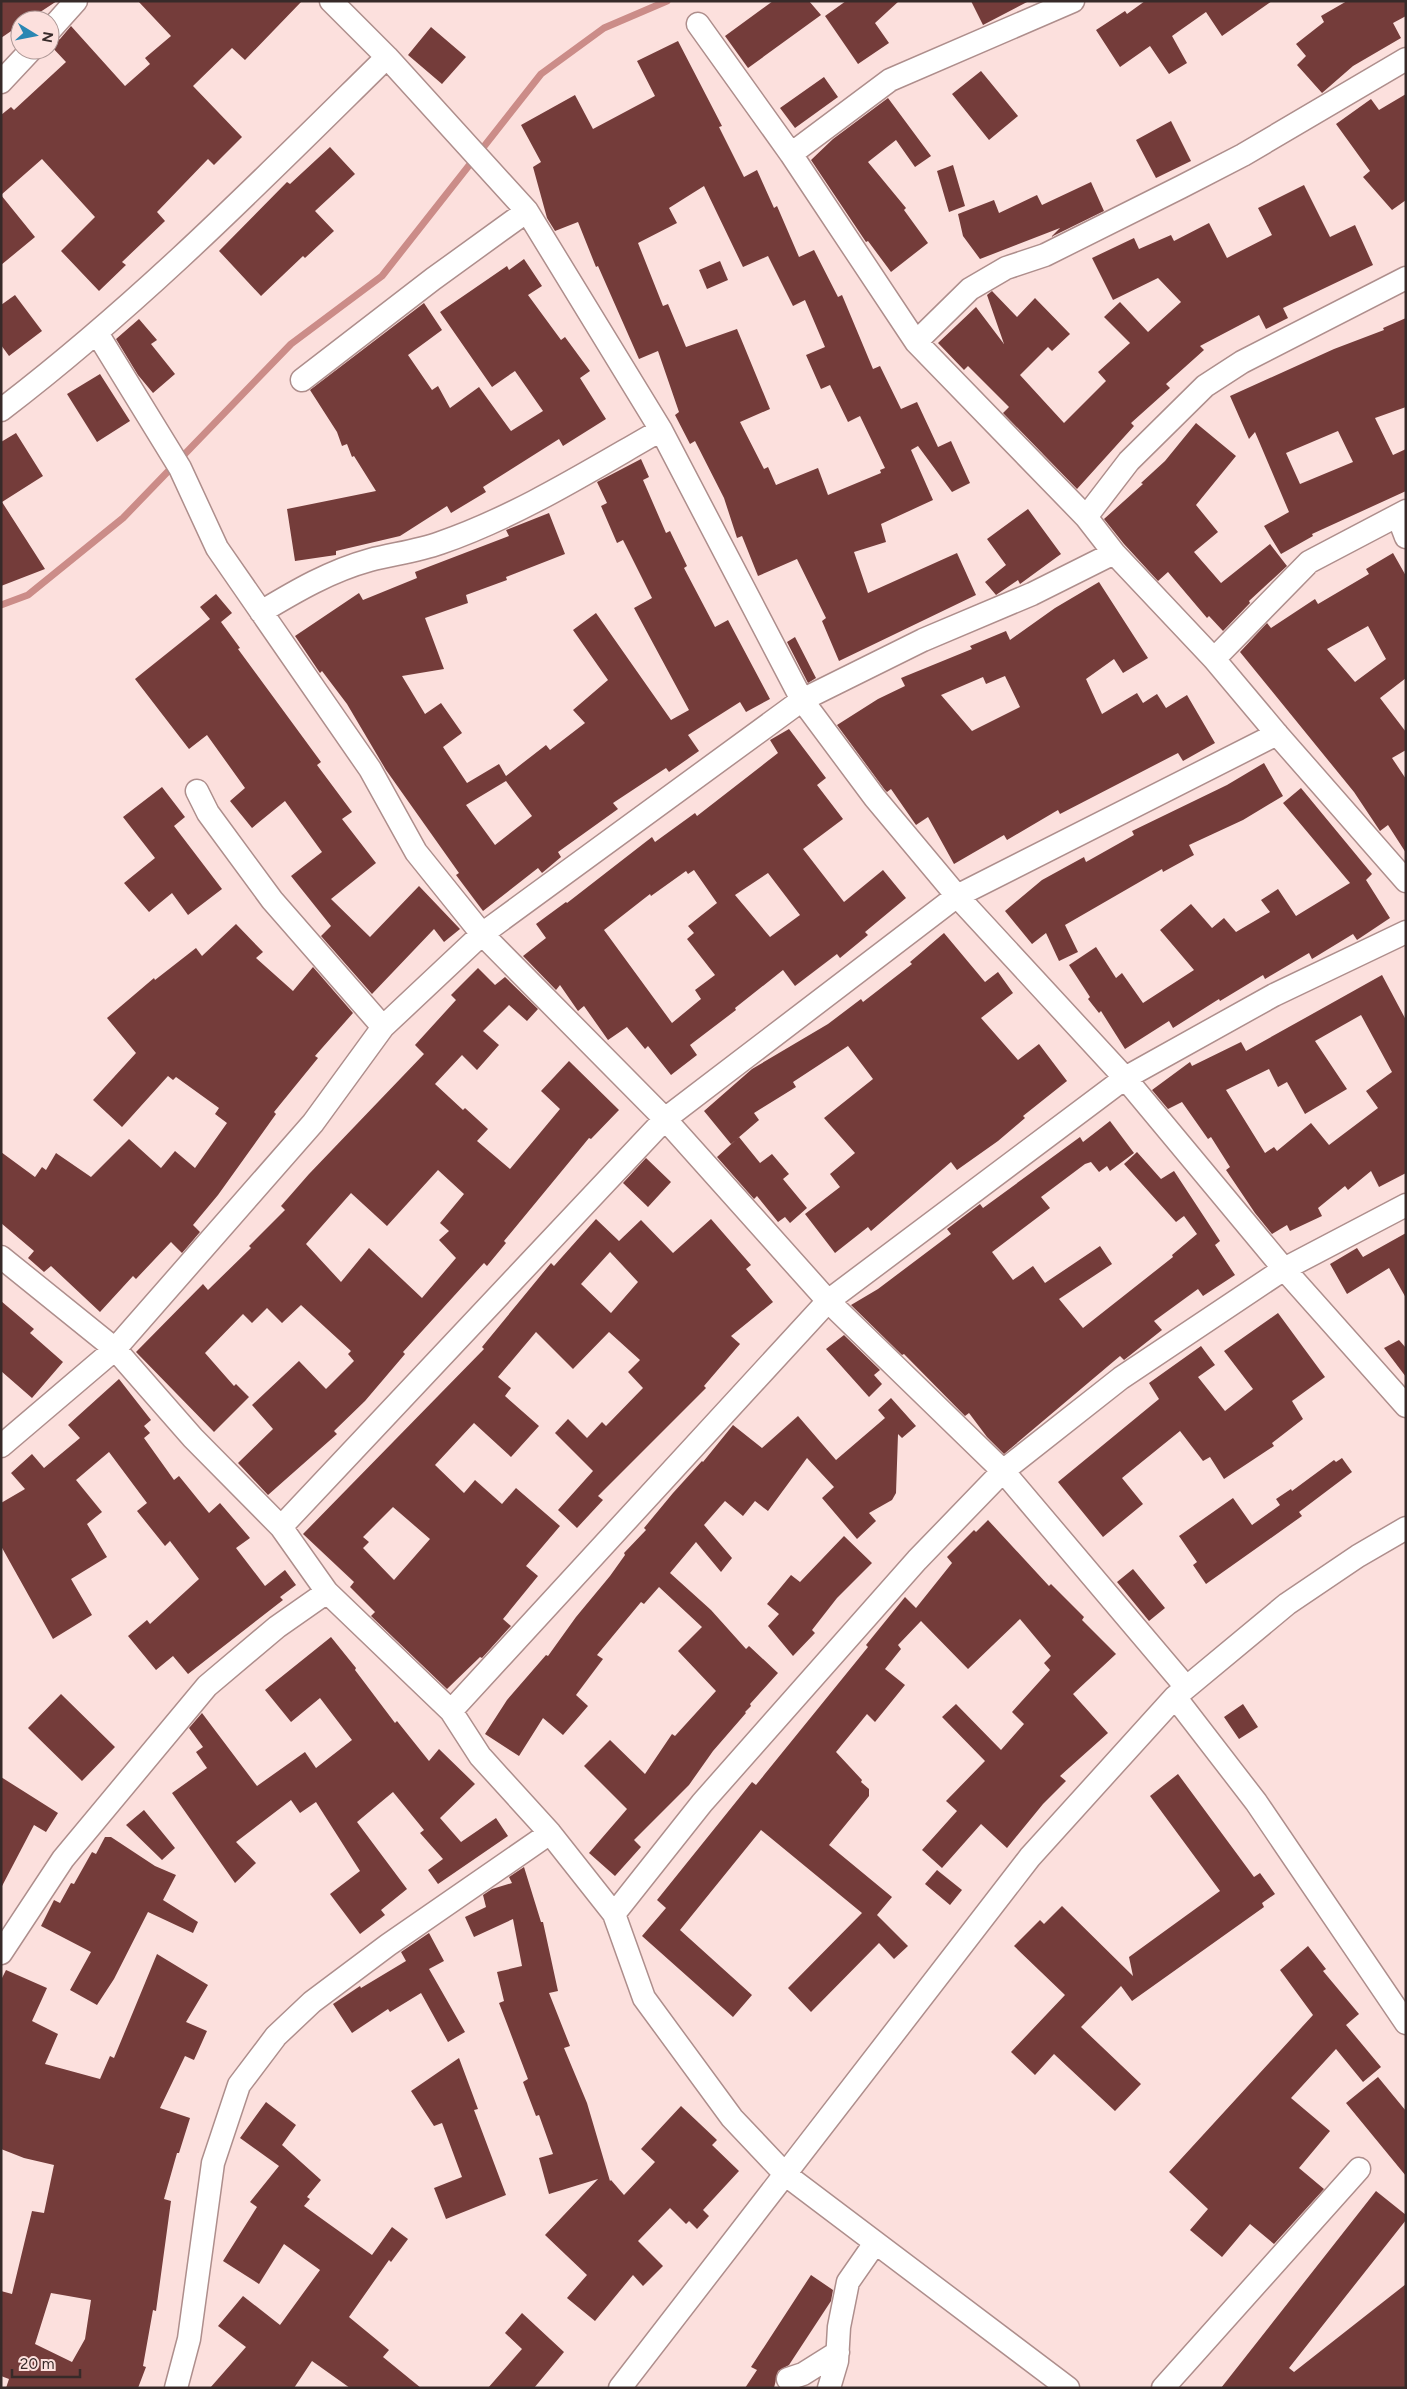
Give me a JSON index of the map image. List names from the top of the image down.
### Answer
{
  "scale_bar": "20 m",
  "north": "right"
}
